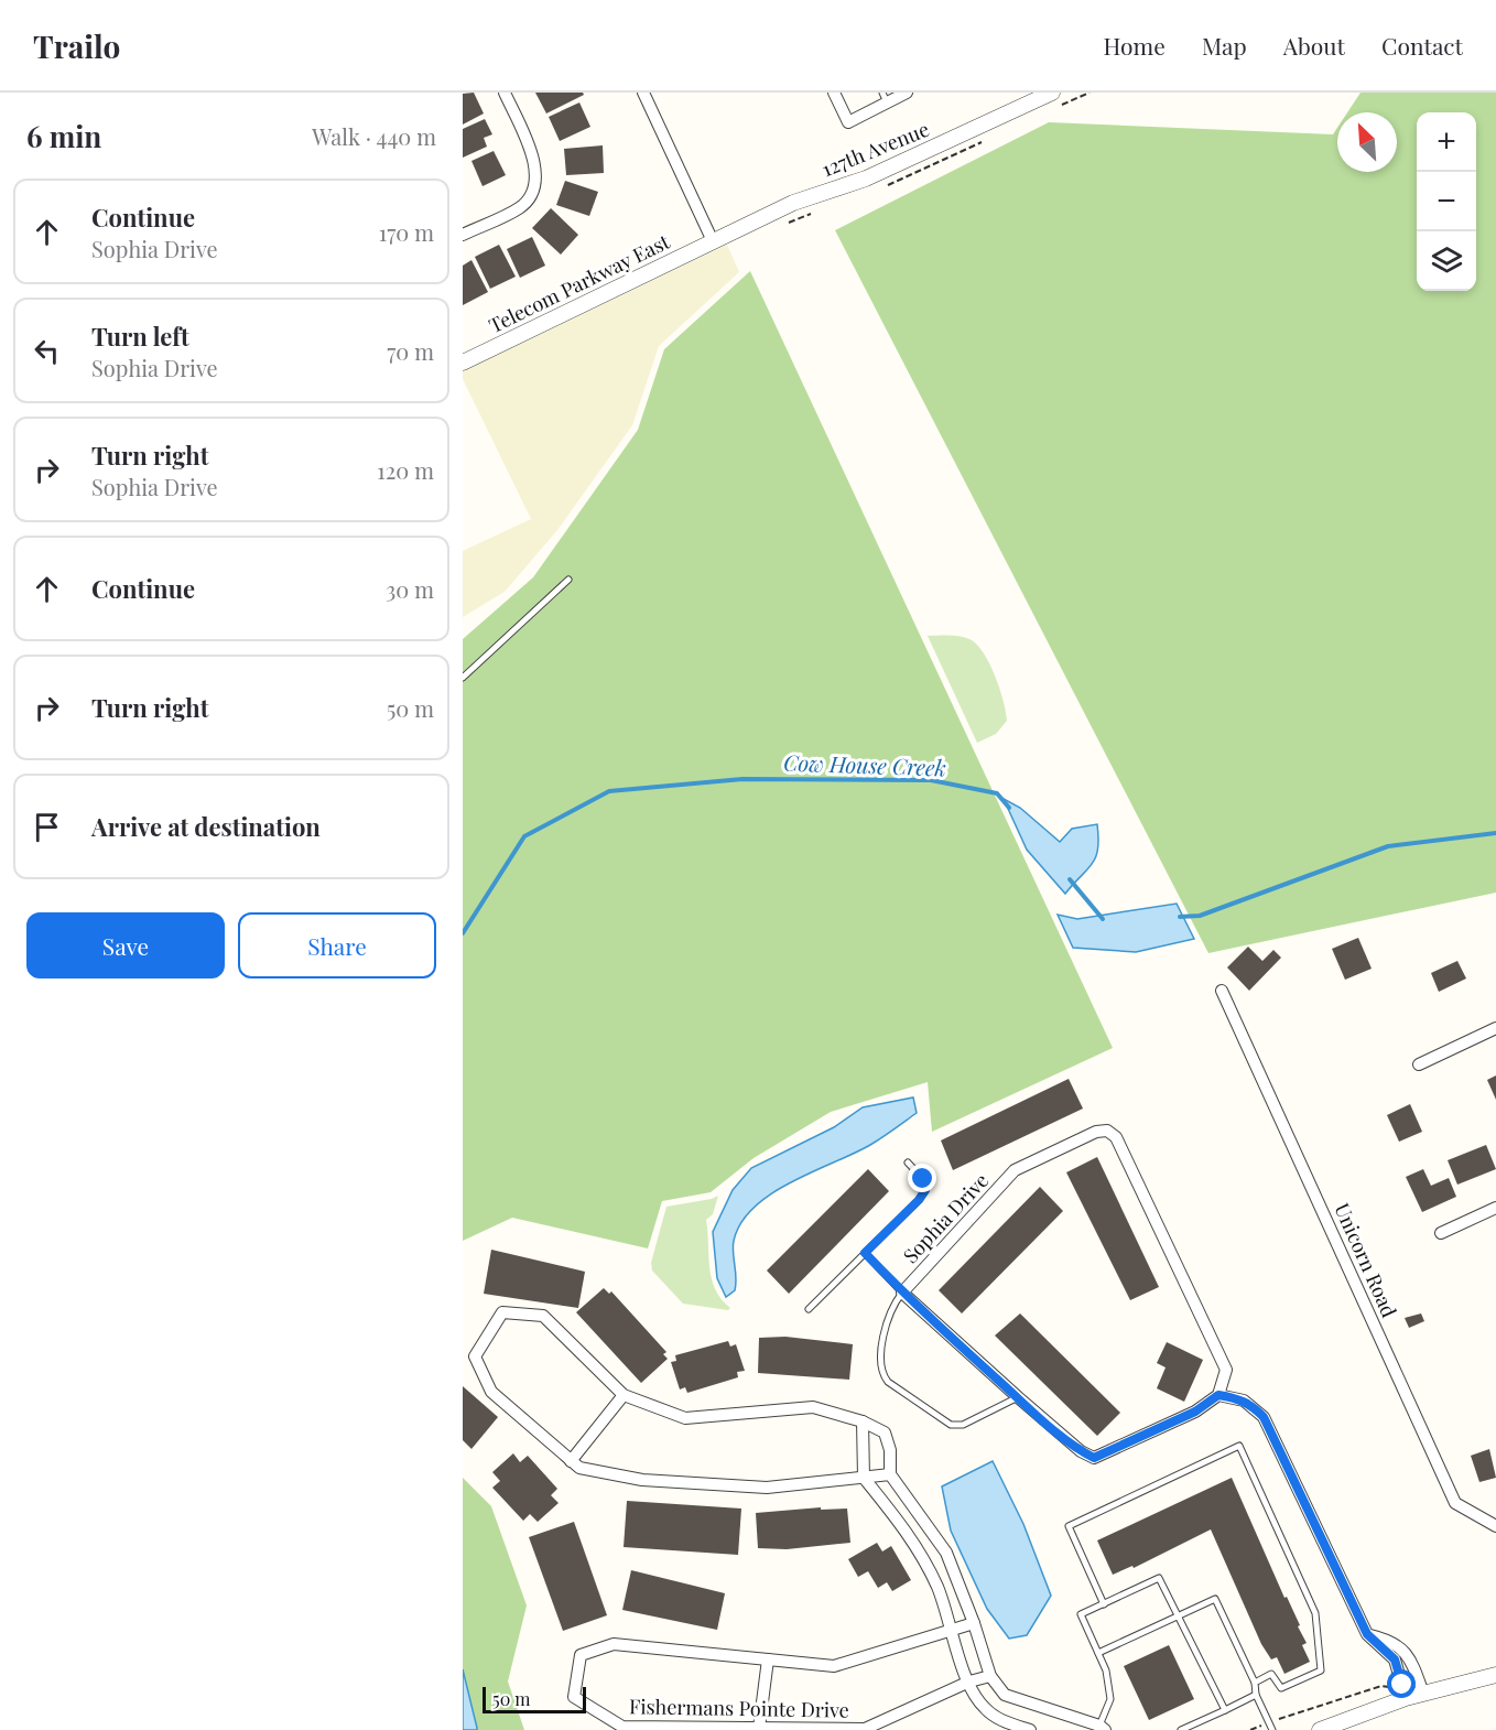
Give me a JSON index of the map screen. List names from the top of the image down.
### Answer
{
  "streets": {
    "street": [
      "127th Avenue",
      "Telecom Parkway East",
      "Sophia Drive",
      "Unicorn Road",
      "Fishermans Pointe Drive"
    ]
  },
  "crossings": [
    ["127th Avenue", "Telecom Parkway East"]
  ],
  "water": ["Cow House Creek"],
  "scale_bar": "50 m",
  "north": "top left",
  "page": {
    "header": "Trailo",
    "nav": [
      "Home",
      "Map",
      "About",
      "Contact"
    ],
    "heading": ["6 min", "Walk · 440 m"],
    "map_buttons": ["+", "−"],
    "list": [
      ["Continue", "Sophia Drive", "170 m"],
      ["Turn left", "Sophia Drive", "70 m"],
      ["Turn right", "Sophia Drive", "120 m"],
      ["Continue", "30 m"],
      ["Turn right", "50 m"],
      "Arrive at destination"
    ],
    "buttons": ["Save", "Share"],
    "scale": "50 m"
  }
}
